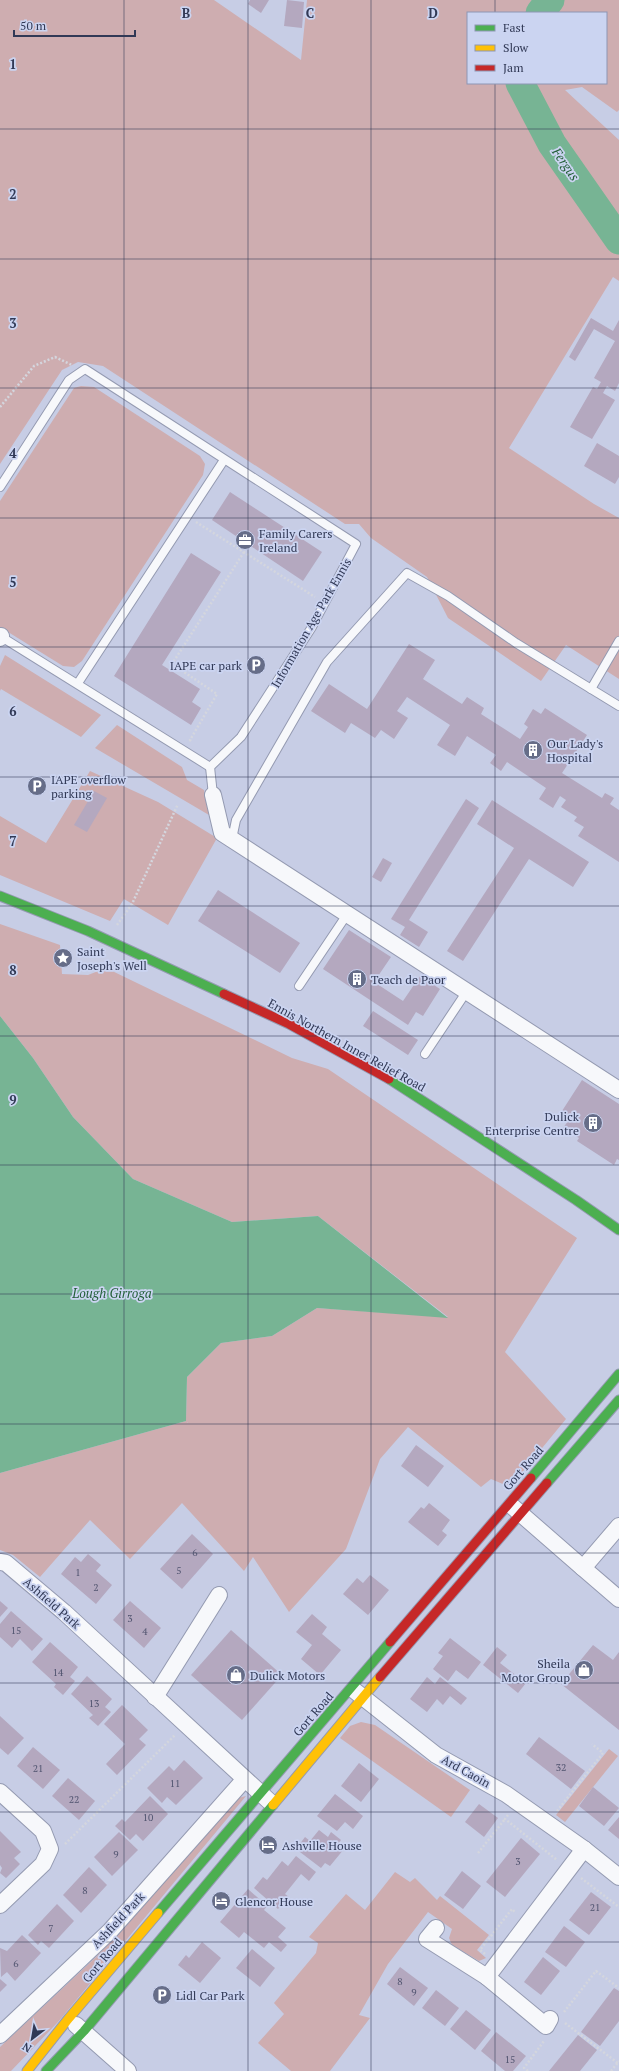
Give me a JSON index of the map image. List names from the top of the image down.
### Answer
{
  "streets": {
    "main road": ["Ennis Northern Inner Relief Road", "Gort Road"],
    "street": ["Ashfield Park", "Ard Caoin"],
    "lane": ["Information Age Park Ennis"]
  },
  "crossings": [
    ["Gort Road", "Ashfield Park"],
    ["Gort Road", "Ard Caoin"]
  ],
  "water": ["Fergus", "Lough Girroga"],
  "places": {
    "office": ["Family Carers Ireland"],
    "parking": ["IAPE car park", "IAPE overflow parking", "Lidl Car Park"],
    "building": ["Our Lady's Hospital", "Teach de Paor", "Dulick Enterprise Centre"],
    "place": ["Saint Joseph's Well"],
    "shop": ["Sheila Motor Group", "Dulick Motors"],
    "hotel": ["Ashville House", "Glencor House"]
  },
  "house_numbers": [
    "6",
    "5",
    "1",
    "2",
    "3",
    "15",
    "4",
    "14",
    "13",
    "32",
    "21",
    "11",
    "22",
    "10",
    "9",
    "3",
    "8",
    "21",
    "7",
    "6",
    "8",
    "9",
    "15"
  ],
  "legend": ["Fast", "Slow", "Jam"],
  "scale_bar": "50 m",
  "north": "bottom left",
  "grid": {
    "columns": ["B", "C", "D"],
    "rows": [
      "1",
      "2",
      "3",
      "4",
      "5",
      "6",
      "7",
      "8",
      "9"
    ]
  }
}
